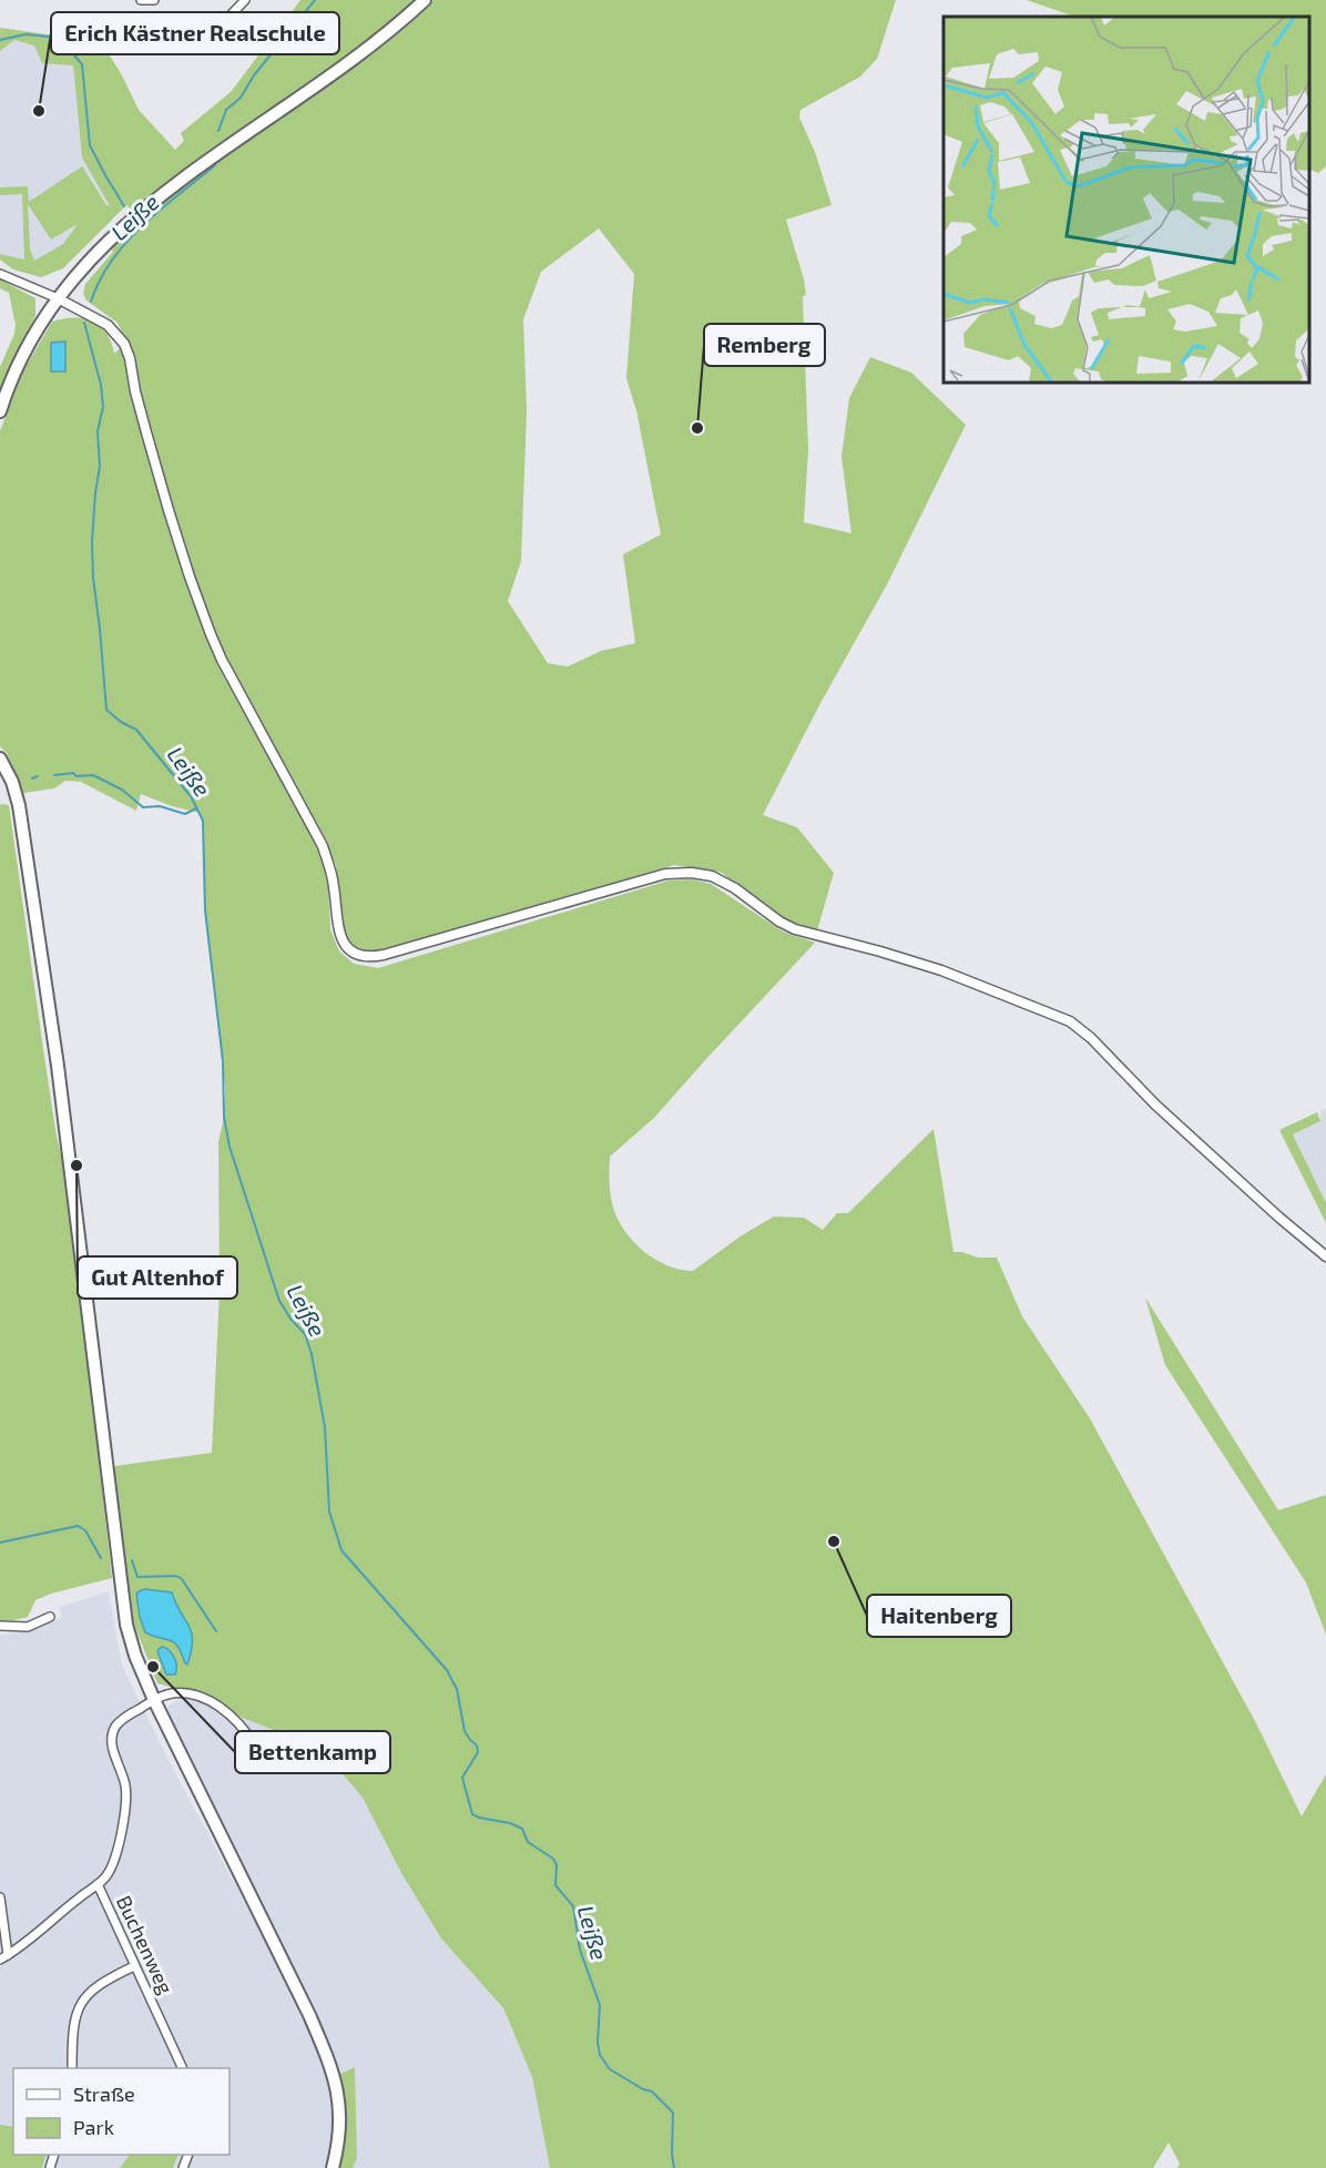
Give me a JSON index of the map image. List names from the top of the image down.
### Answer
{
  "streets": {
    "street": ["Buchenweg"]
  },
  "water": ["Leiße"],
  "places": [
    "Erich Kästner Realschule",
    "Remberg",
    "Gut Altenhof",
    "Haitenberg",
    "Bettenkamp"
  ],
  "legend": ["Straße", "Park"]
}
